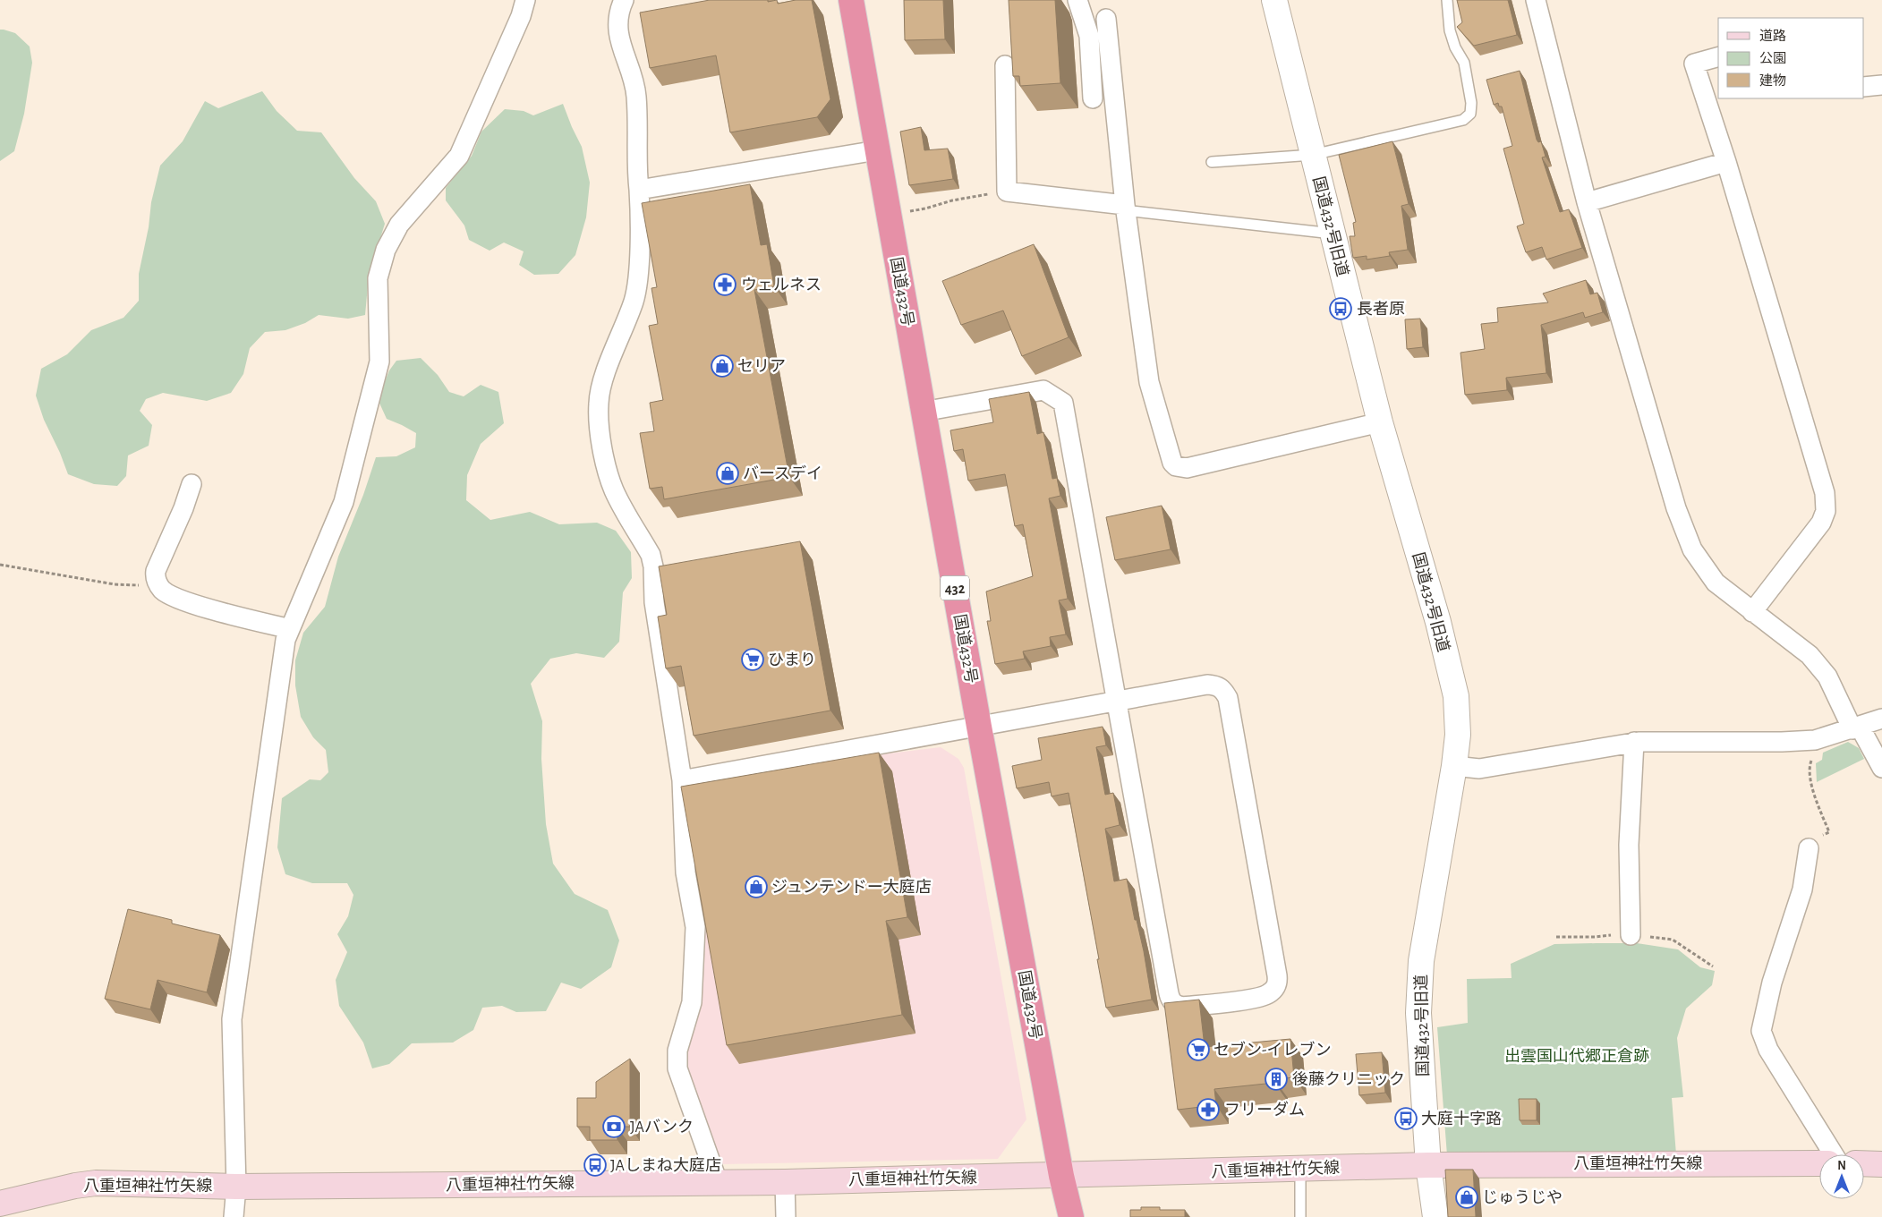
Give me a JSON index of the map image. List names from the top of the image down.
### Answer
{
  "streets": {
    "highway": ["国道432号", "432"],
    "main road": ["八重垣神社竹矢線"],
    "street": ["国道432号旧道"]
  },
  "crossings": [
    ["国道432号旧道", "八重垣神社竹矢線"],
    ["国道432号", "八重垣神社竹矢線"]
  ],
  "parks": ["出雲国山代郷正倉跡"],
  "places": {
    "pharmacy": ["ウェルネス", "フリーダム"],
    "bus stop": ["長者原", "大庭十字路", "JAしまね大庭店"],
    "shop": [
      "セリア",
      "バースデイ",
      "ジュンテンドー大庭店",
      "じゅうじや"
    ],
    "supermarket": ["ひまり", "セブン-イレブン"],
    "building": ["後藤クリニック"],
    "bank": ["JAバンク"]
  },
  "legend": ["道路", "公園", "建物"],
  "north": "top"
}
